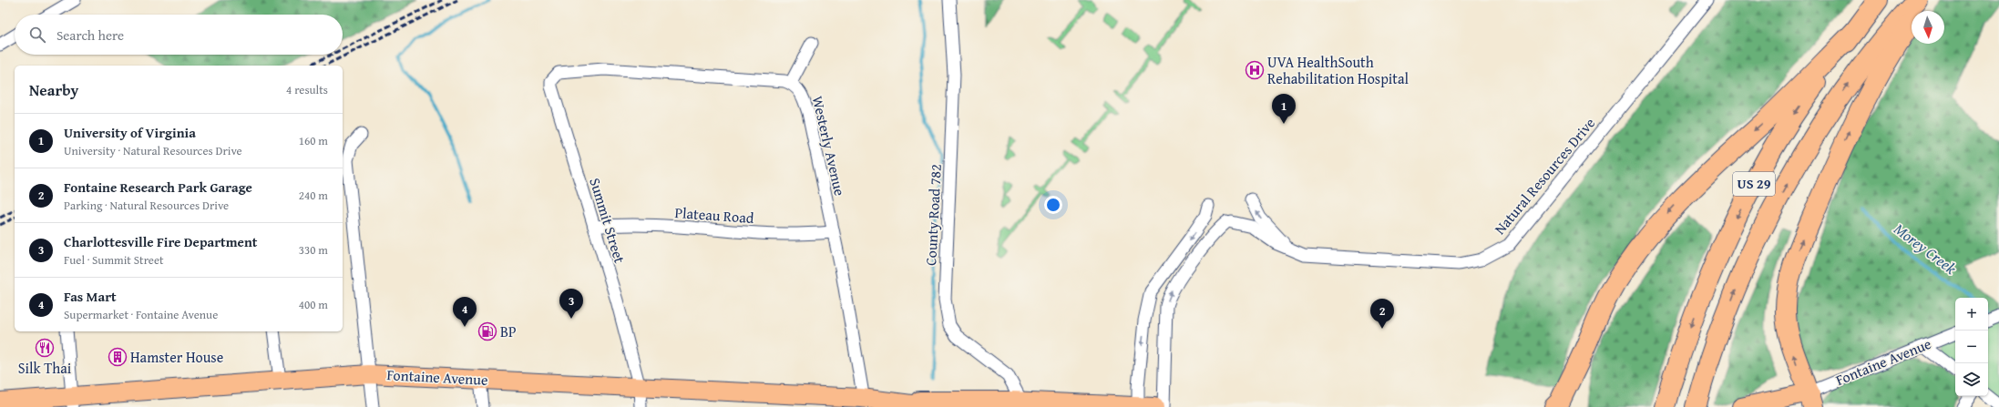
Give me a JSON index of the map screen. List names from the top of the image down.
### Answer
{
  "streets": {
    "highway": ["US 29"],
    "main road": ["Fontaine Avenue"],
    "street": [
      "Westerly Avenue",
      "Natural Resources Drive",
      "Plateau Road",
      "County Road 782",
      "Summit Street"
    ]
  },
  "crossings": [
    ["Westerly Avenue", "Plateau Road"],
    ["Westerly Avenue", "Summit Street"],
    ["Westerly Avenue", "Fontaine Avenue"],
    ["Plateau Road", "Summit Street"],
    ["County Road 782", "Fontaine Avenue"],
    ["Summit Street", "Fontaine Avenue"]
  ],
  "water": ["Morey Creek"],
  "places": {
    "hospital": ["UVA HealthSouth Rehabilitation Hospital"],
    "fuel station": ["BP"],
    "restaurant": ["Silk Thai"],
    "building": ["Hamster House"]
  },
  "north": "bottom",
  "page": {
    "search": "Search here",
    "heading": ["Nearby", "4 results"],
    "pins": [
      "1",
      "3",
      "4",
      "2"
    ],
    "list": [
      {
        "mark": "1",
        "name": "University of Virginia",
        "note": "University · Natural Resources Drive",
        "value": "160 m"
      },
      {
        "mark": "2",
        "name": "Fontaine Research Park Garage",
        "note": "Parking · Natural Resources Drive",
        "value": "240 m"
      },
      {
        "mark": "3",
        "name": "Charlottesville Fire Department",
        "note": "Fuel · Summit Street",
        "value": "330 m"
      },
      {
        "mark": "4",
        "name": "Fas Mart",
        "note": "Supermarket · Fontaine Avenue",
        "value": "400 m"
      }
    ],
    "map_buttons": ["+", "−"]
  }
}
